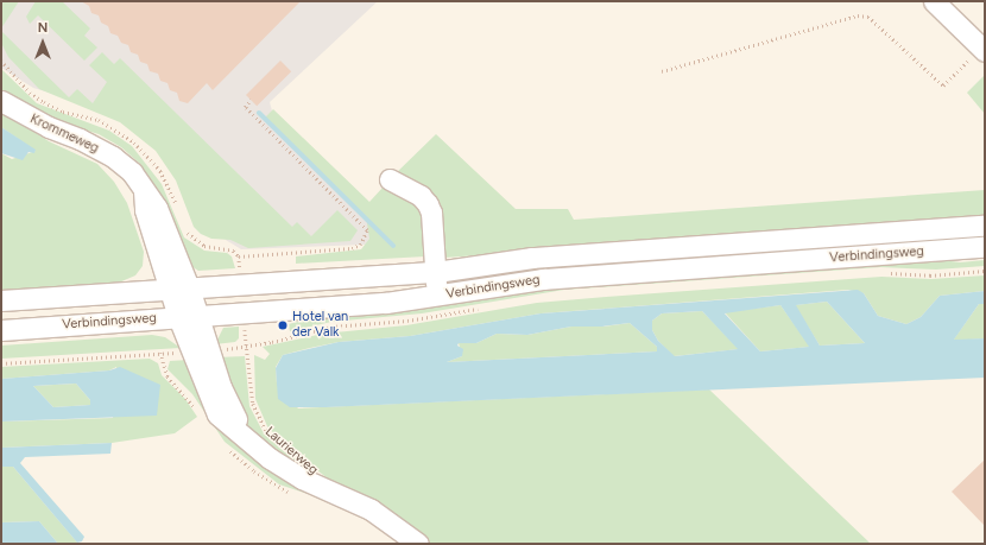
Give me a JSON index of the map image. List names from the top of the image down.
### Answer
{
  "streets": {
    "street": ["Krommeweg", "Verbindingsweg", "Laurierweg"]
  },
  "crossings": [
    ["Krommeweg", "Verbindingsweg"],
    ["Krommeweg", "Laurierweg"],
    ["Verbindingsweg", "Laurierweg"]
  ],
  "places": ["Hotel van der Valk"],
  "north": "top"
}
